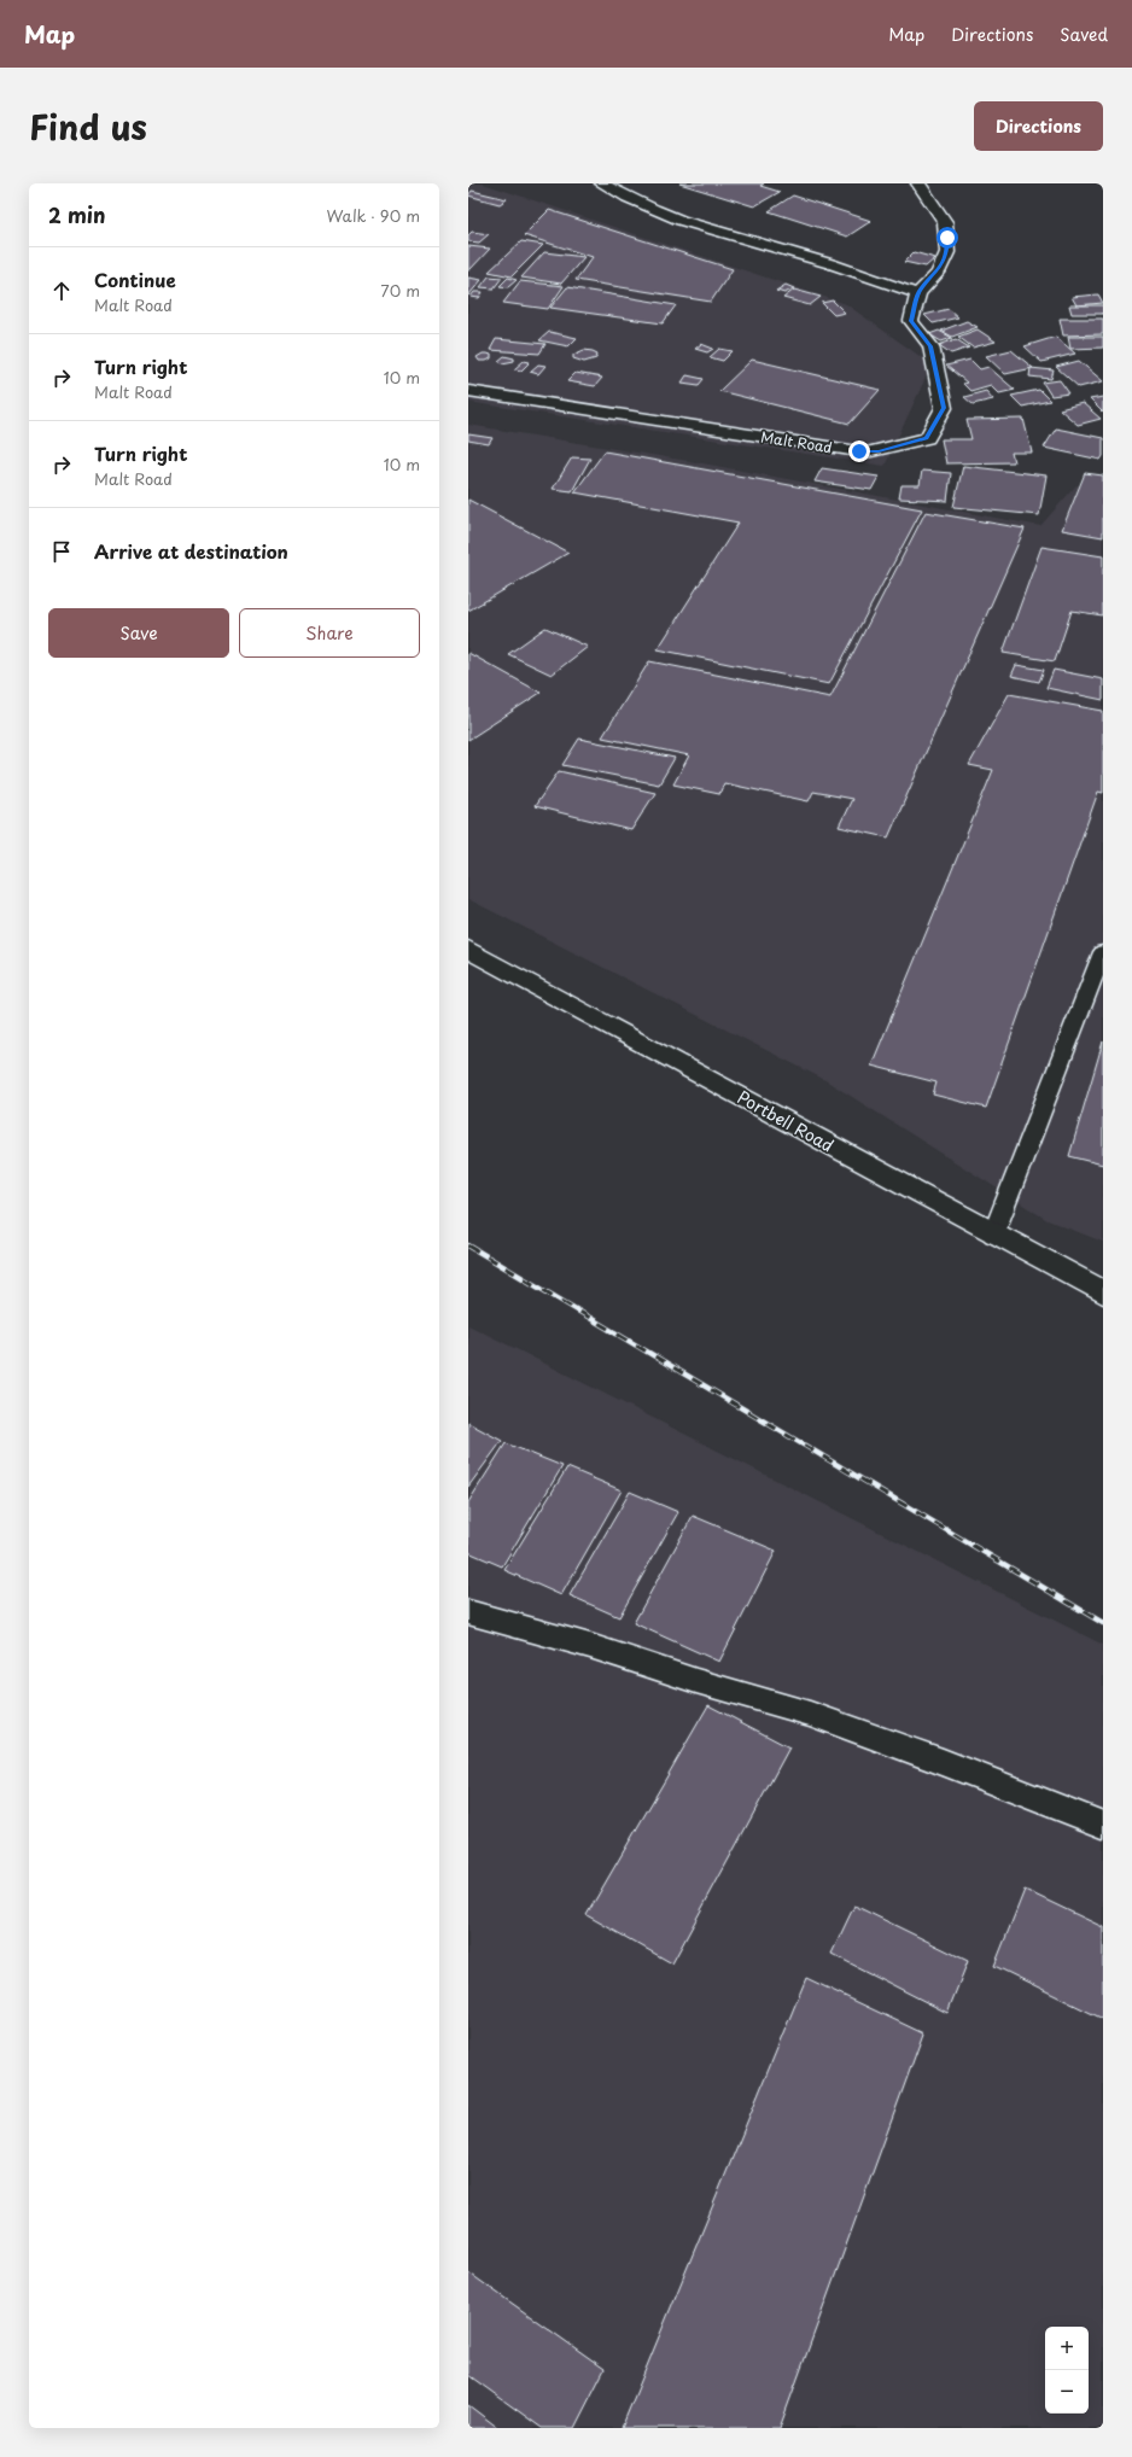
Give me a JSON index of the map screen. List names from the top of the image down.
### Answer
{
  "streets": {
    "street": ["Malt Road", "Portbell Road"]
  },
  "page": {
    "header": "Map",
    "nav": ["Map", "Directions", "Saved"],
    "title": "Find us",
    "buttons": [
      "Directions",
      ["Save", "Share"]
    ],
    "heading": ["2 min", "Walk · 90 m"],
    "list": [
      ["Continue", "Malt Road", "70 m"],
      ["Turn right", "Malt Road", "10 m"],
      ["Turn right", "Malt Road", "10 m"],
      "Arrive at destination"
    ],
    "map_buttons": ["+", "−"]
  }
}
